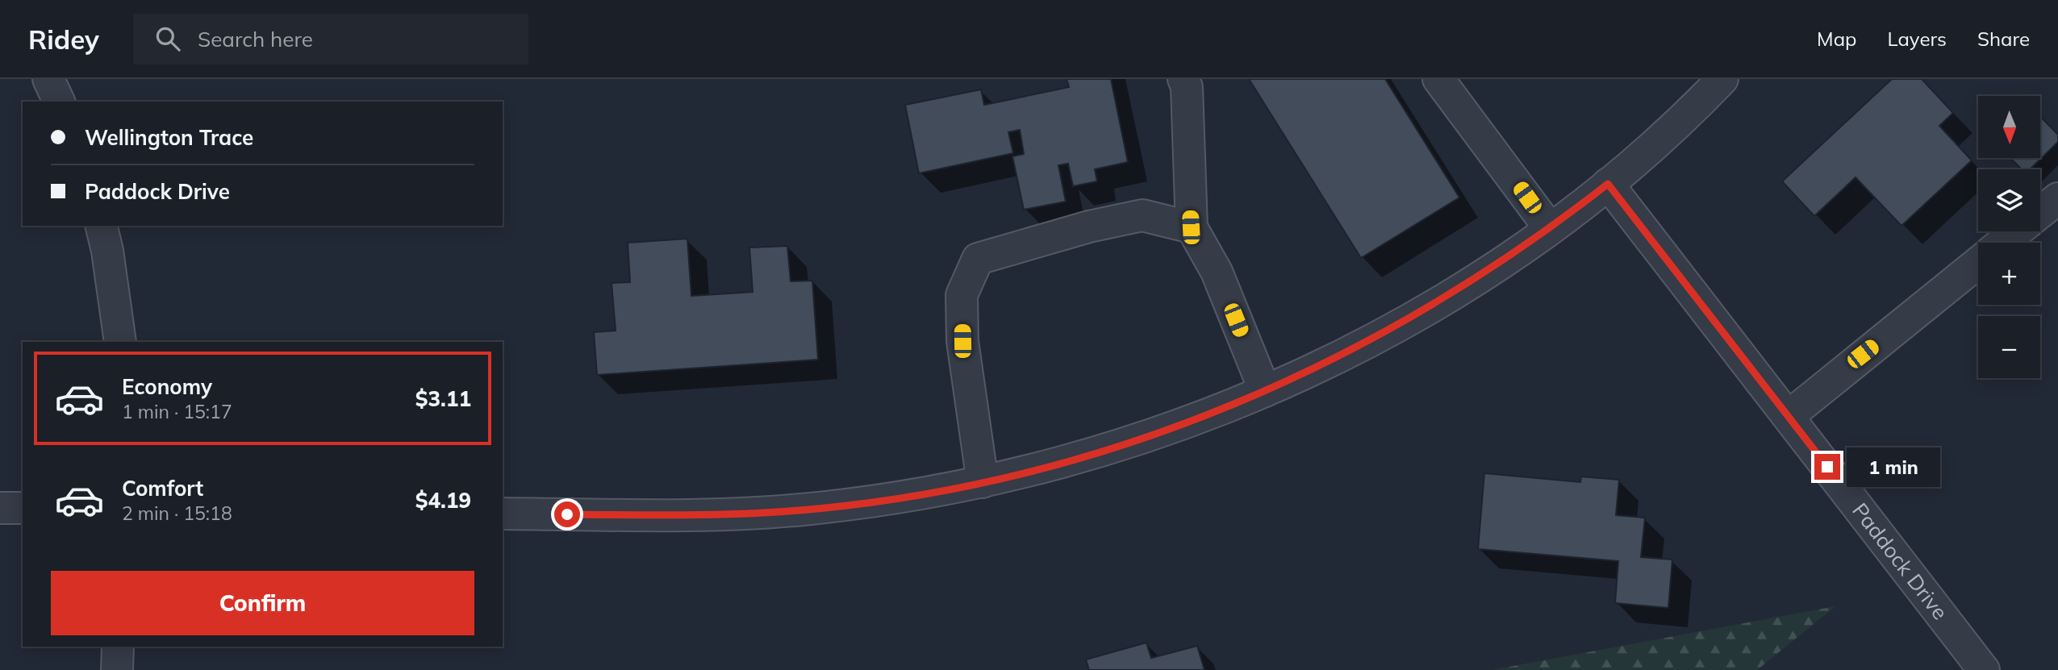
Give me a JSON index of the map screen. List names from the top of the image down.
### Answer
{
  "streets": {
    "street": ["Paddock Drive"]
  },
  "north": "bottom",
  "page": {
    "header": "Ridey",
    "search": "Search here",
    "nav": ["Map", "Layers", "Share"],
    "map_buttons": ["+", "−"],
    "banner": ["Wellington Trace", "Paddock Drive"],
    "list": [
      {
        "name": "Economy",
        "note": "1 min · 15:17",
        "value": "$3.11"
      },
      {
        "name": "Comfort",
        "note": "2 min · 15:18",
        "value": "$4.19"
      }
    ],
    "bubble": "1 min",
    "buttons": "Confirm"
  }
}
